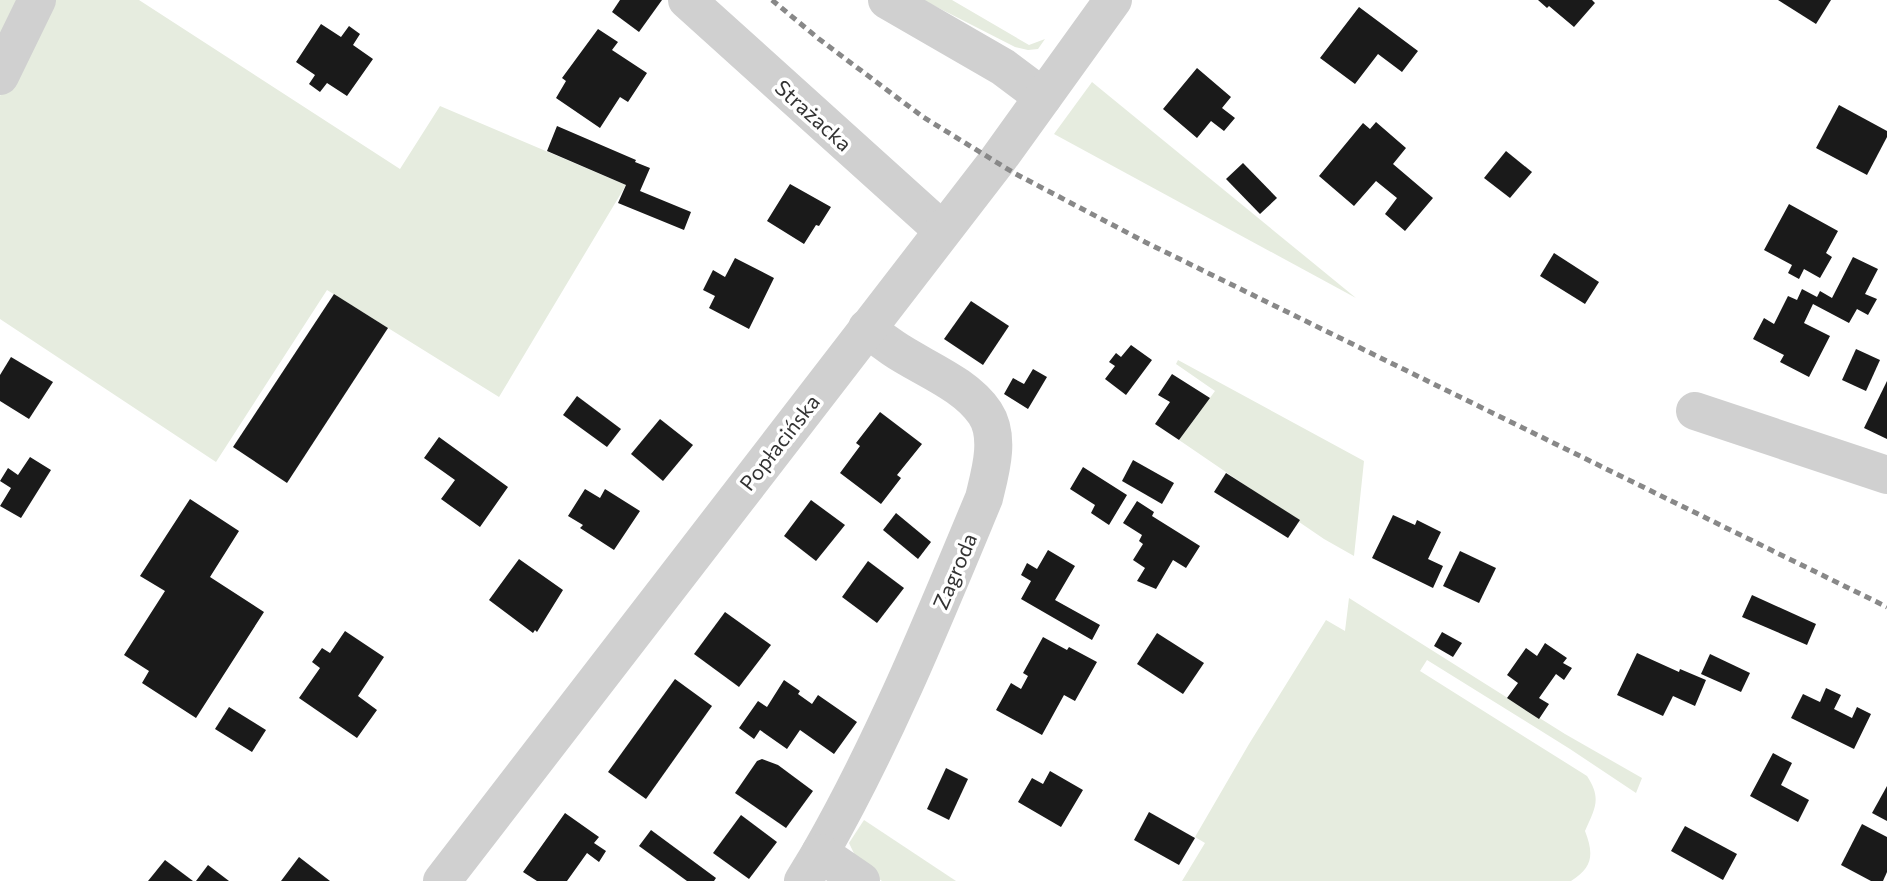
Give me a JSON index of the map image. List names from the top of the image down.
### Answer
{
  "streets": {
    "street": ["Strażacka", "Popłacińska", "Zagroda"]
  },
  "crossings": [
    ["Strażacka", "Popłacińska"],
    ["Popłacińska", "Zagroda"]
  ]
}
